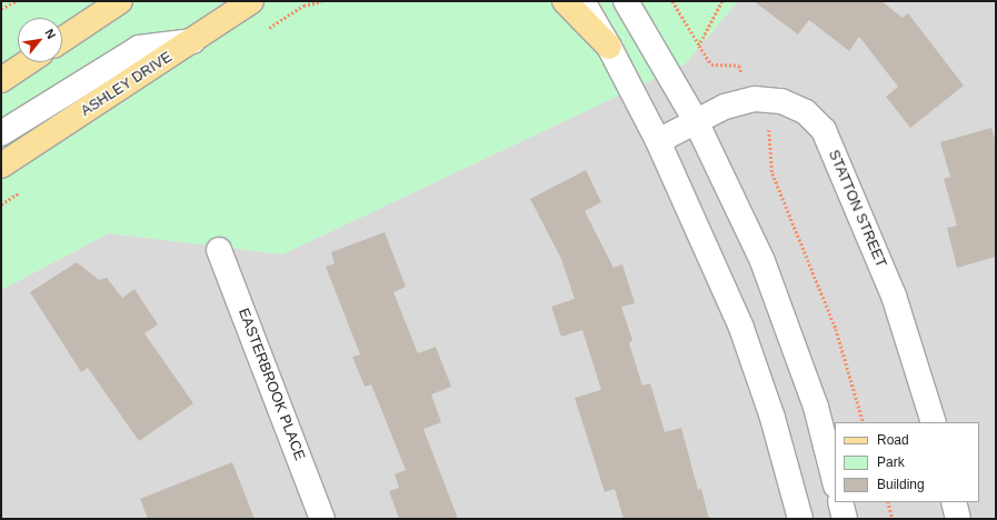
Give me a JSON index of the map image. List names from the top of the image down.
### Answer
{
  "streets": {
    "main road": ["ASHLEY DRIVE"],
    "street": ["STATTON STREET", "EASTERBROOK PLACE"]
  },
  "legend": ["Road", "Park", "Building"],
  "north": "top right"
}
